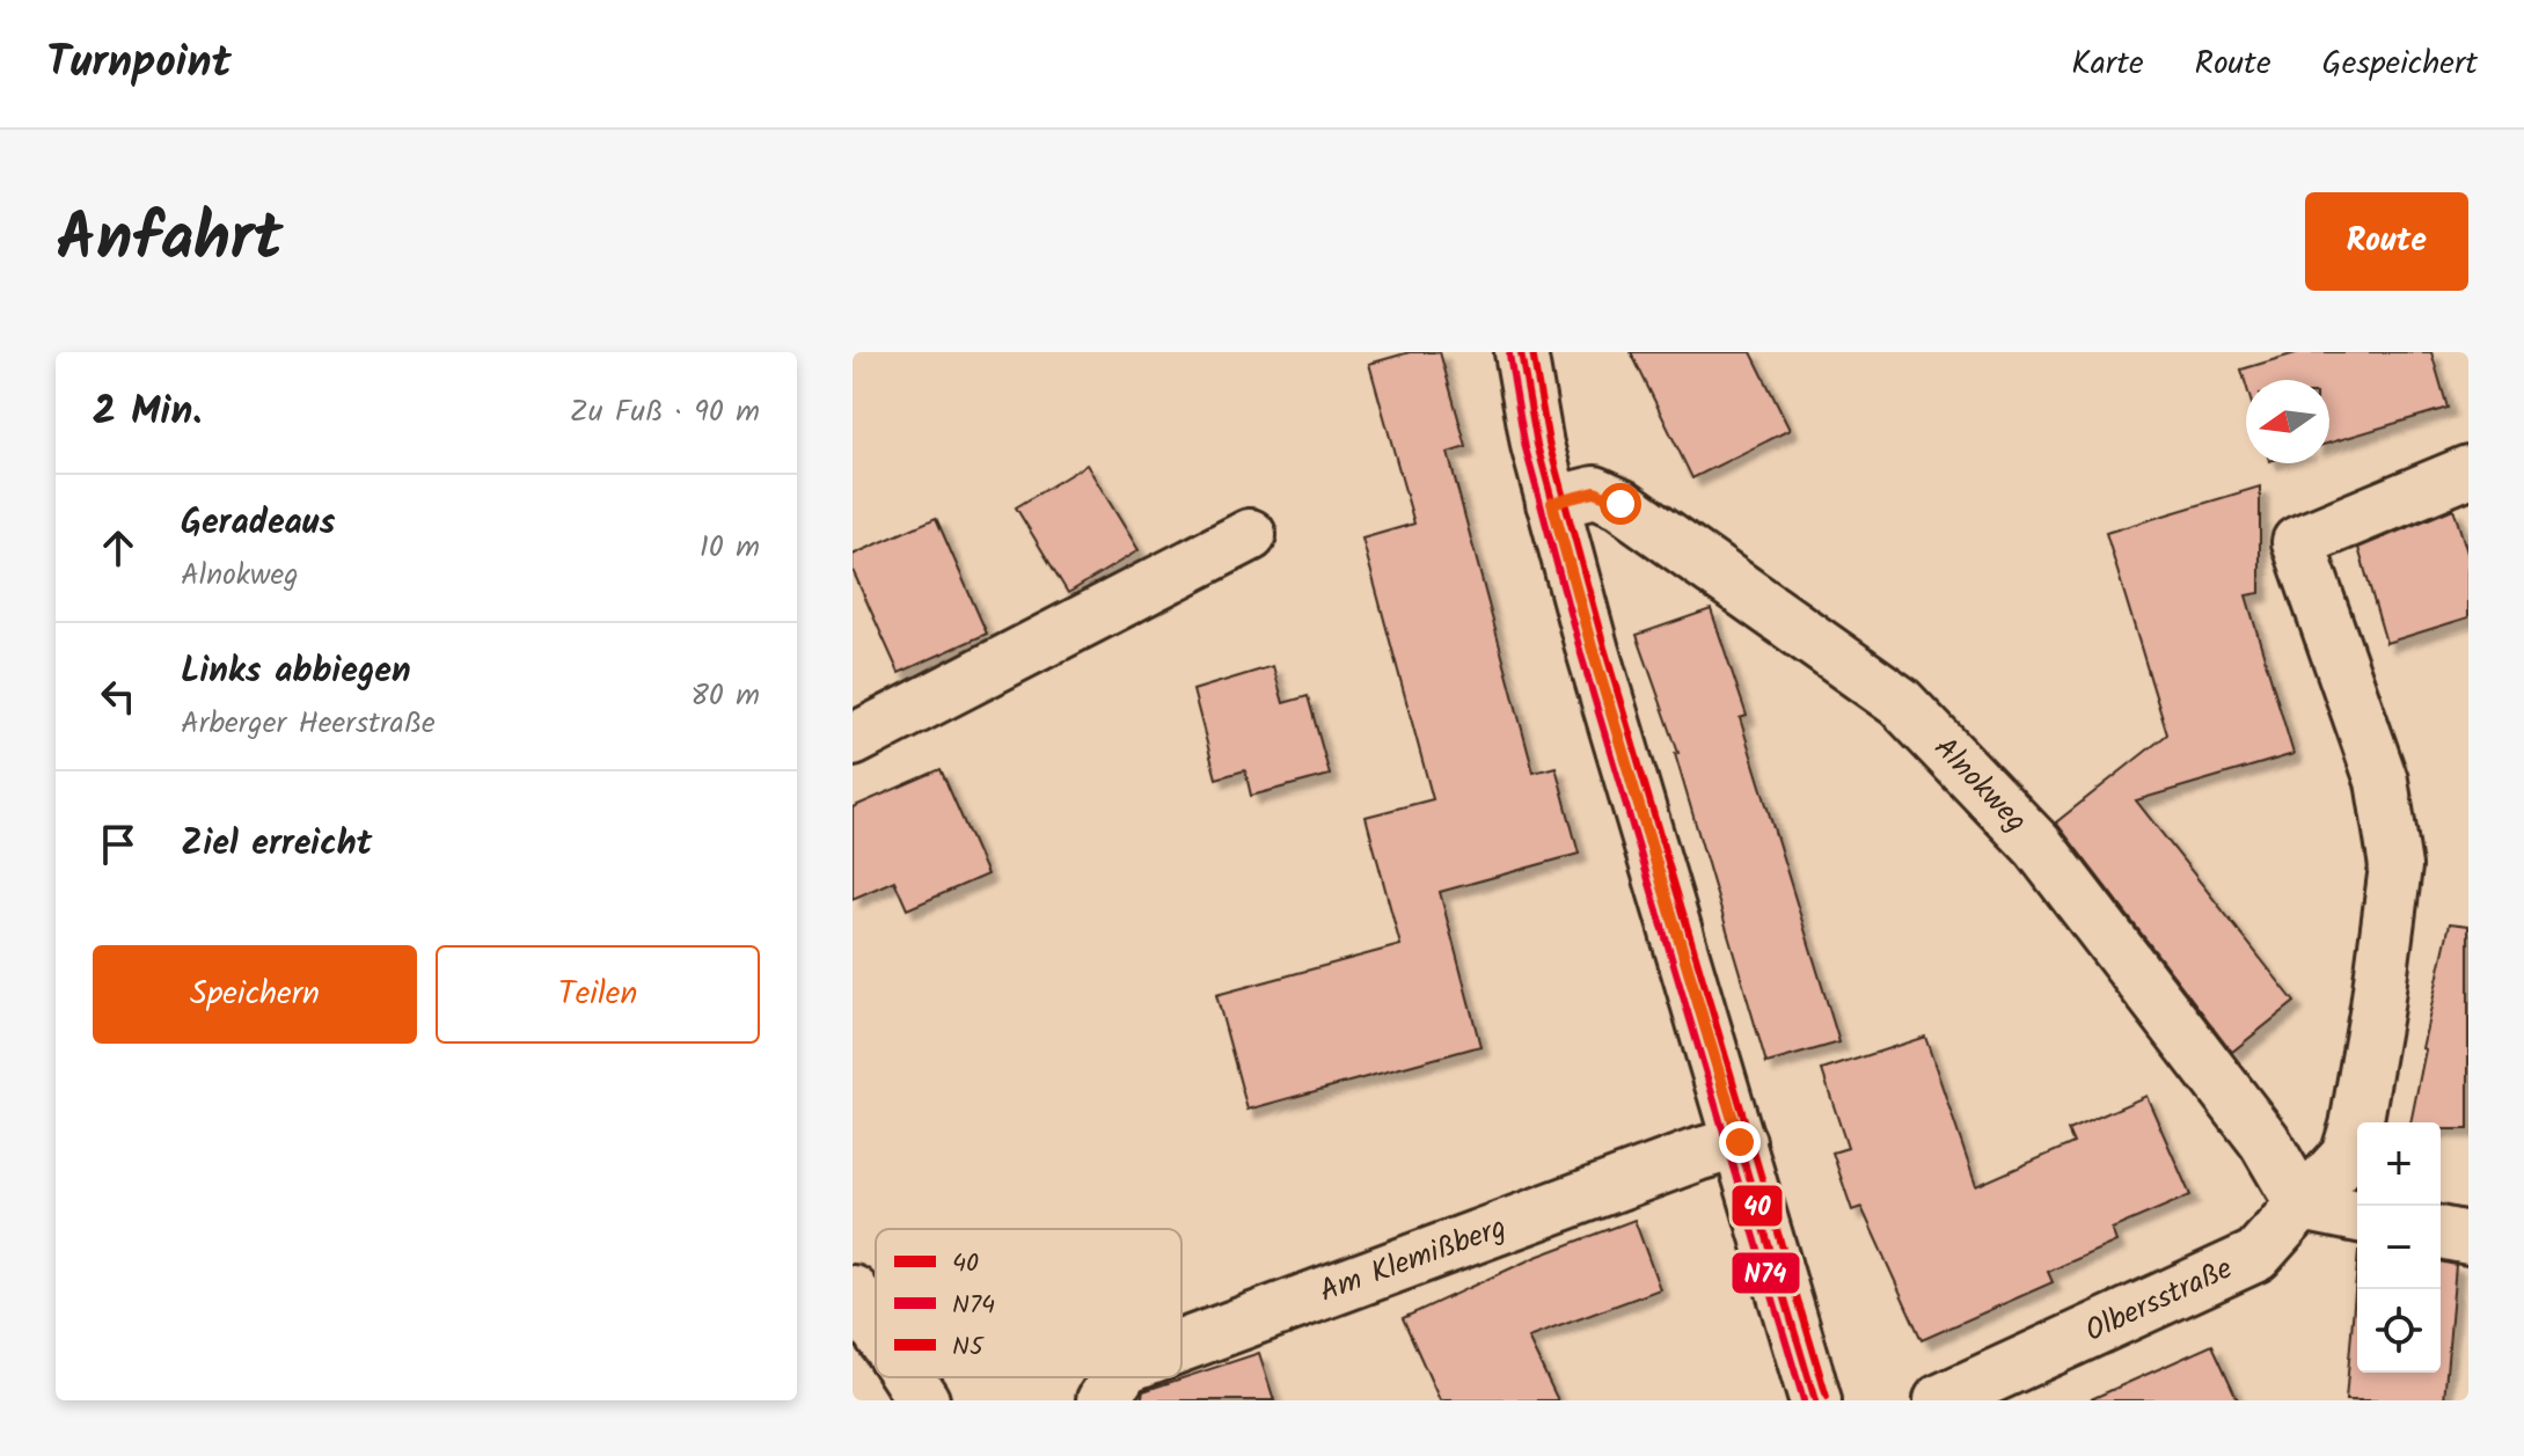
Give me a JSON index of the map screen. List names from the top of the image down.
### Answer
{
  "streets": {
    "street": ["Alnokweg", "Am Klemißberg", "Olbersstraße"]
  },
  "crossings": [
    ["Alnokweg", "Olbersstraße"]
  ],
  "lines": ["transit line 40", "transit line N5", "transit line N74"],
  "legend": ["40", "N74", "N5"],
  "north": "left",
  "page": {
    "header": "Turnpoint",
    "nav": ["Karte", "Route", "Gespeichert"],
    "title": "Anfahrt",
    "buttons": [
      "Route",
      ["Speichern", "Teilen"]
    ],
    "heading": ["2 Min.", "Zu Fuß · 90 m"],
    "list": [
      ["Geradeaus", "Alnokweg", "10 m"],
      ["Links abbiegen", "Arberger Heerstraße", "80 m"],
      "Ziel erreicht"
    ],
    "map_buttons": ["+", "−"]
  }
}
